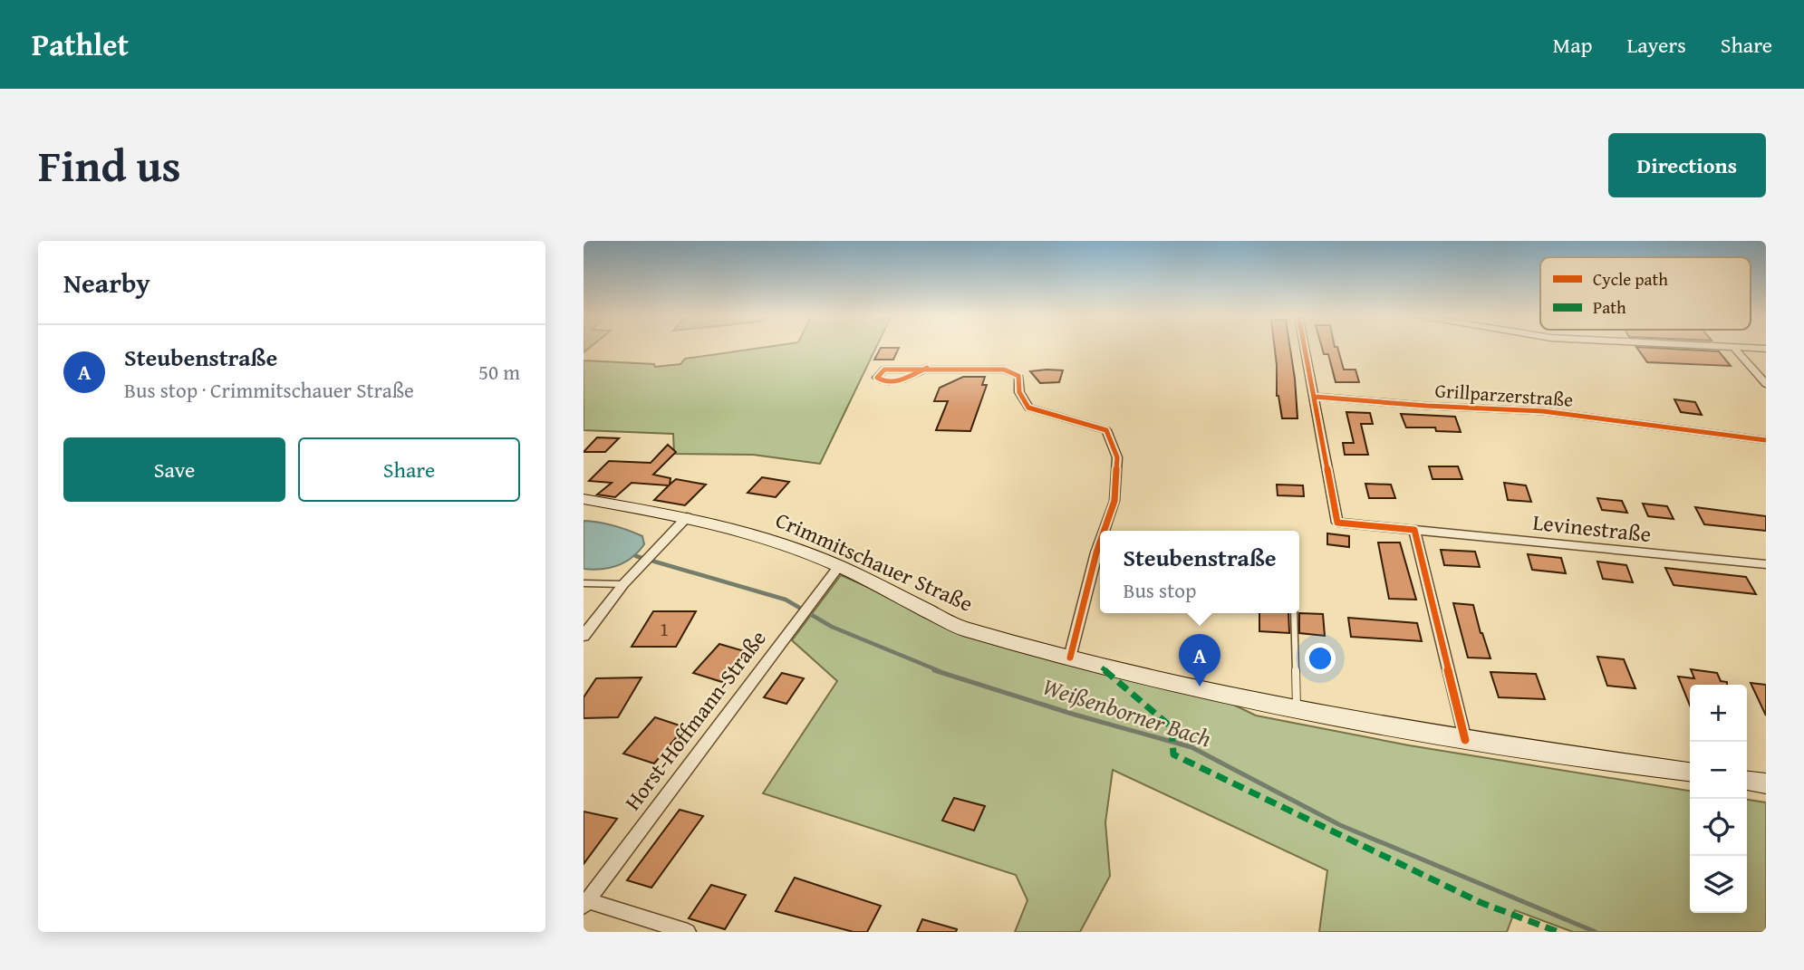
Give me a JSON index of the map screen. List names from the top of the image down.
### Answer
{
  "streets": {
    "main road": ["Crimmitschauer Straße"],
    "street": ["Grillparzerstraße", "Levinestraße", "Horst-Hoffmann-Straße"]
  },
  "crossings": [
    ["Grillparzerstraße", "Levinestraße"],
    ["Crimmitschauer Straße", "Horst-Hoffmann-Straße"]
  ],
  "water": ["Weißenborner Bach"],
  "house_numbers": ["1"],
  "legend": ["Cycle path", "Path"],
  "page": {
    "header": "Pathlet",
    "nav": ["Map", "Layers", "Share"],
    "title": "Find us",
    "buttons": [
      "Directions",
      ["Save", "Share"]
    ],
    "heading": "Nearby",
    "list": [
      {
        "mark": "A",
        "name": "Steubenstraße",
        "note": "Bus stop · Crimmitschauer Straße",
        "value": "50 m"
      }
    ],
    "popup": ["Steubenstraße", "Bus stop"],
    "pins": "A",
    "map_buttons": ["+", "−"]
  }
}
